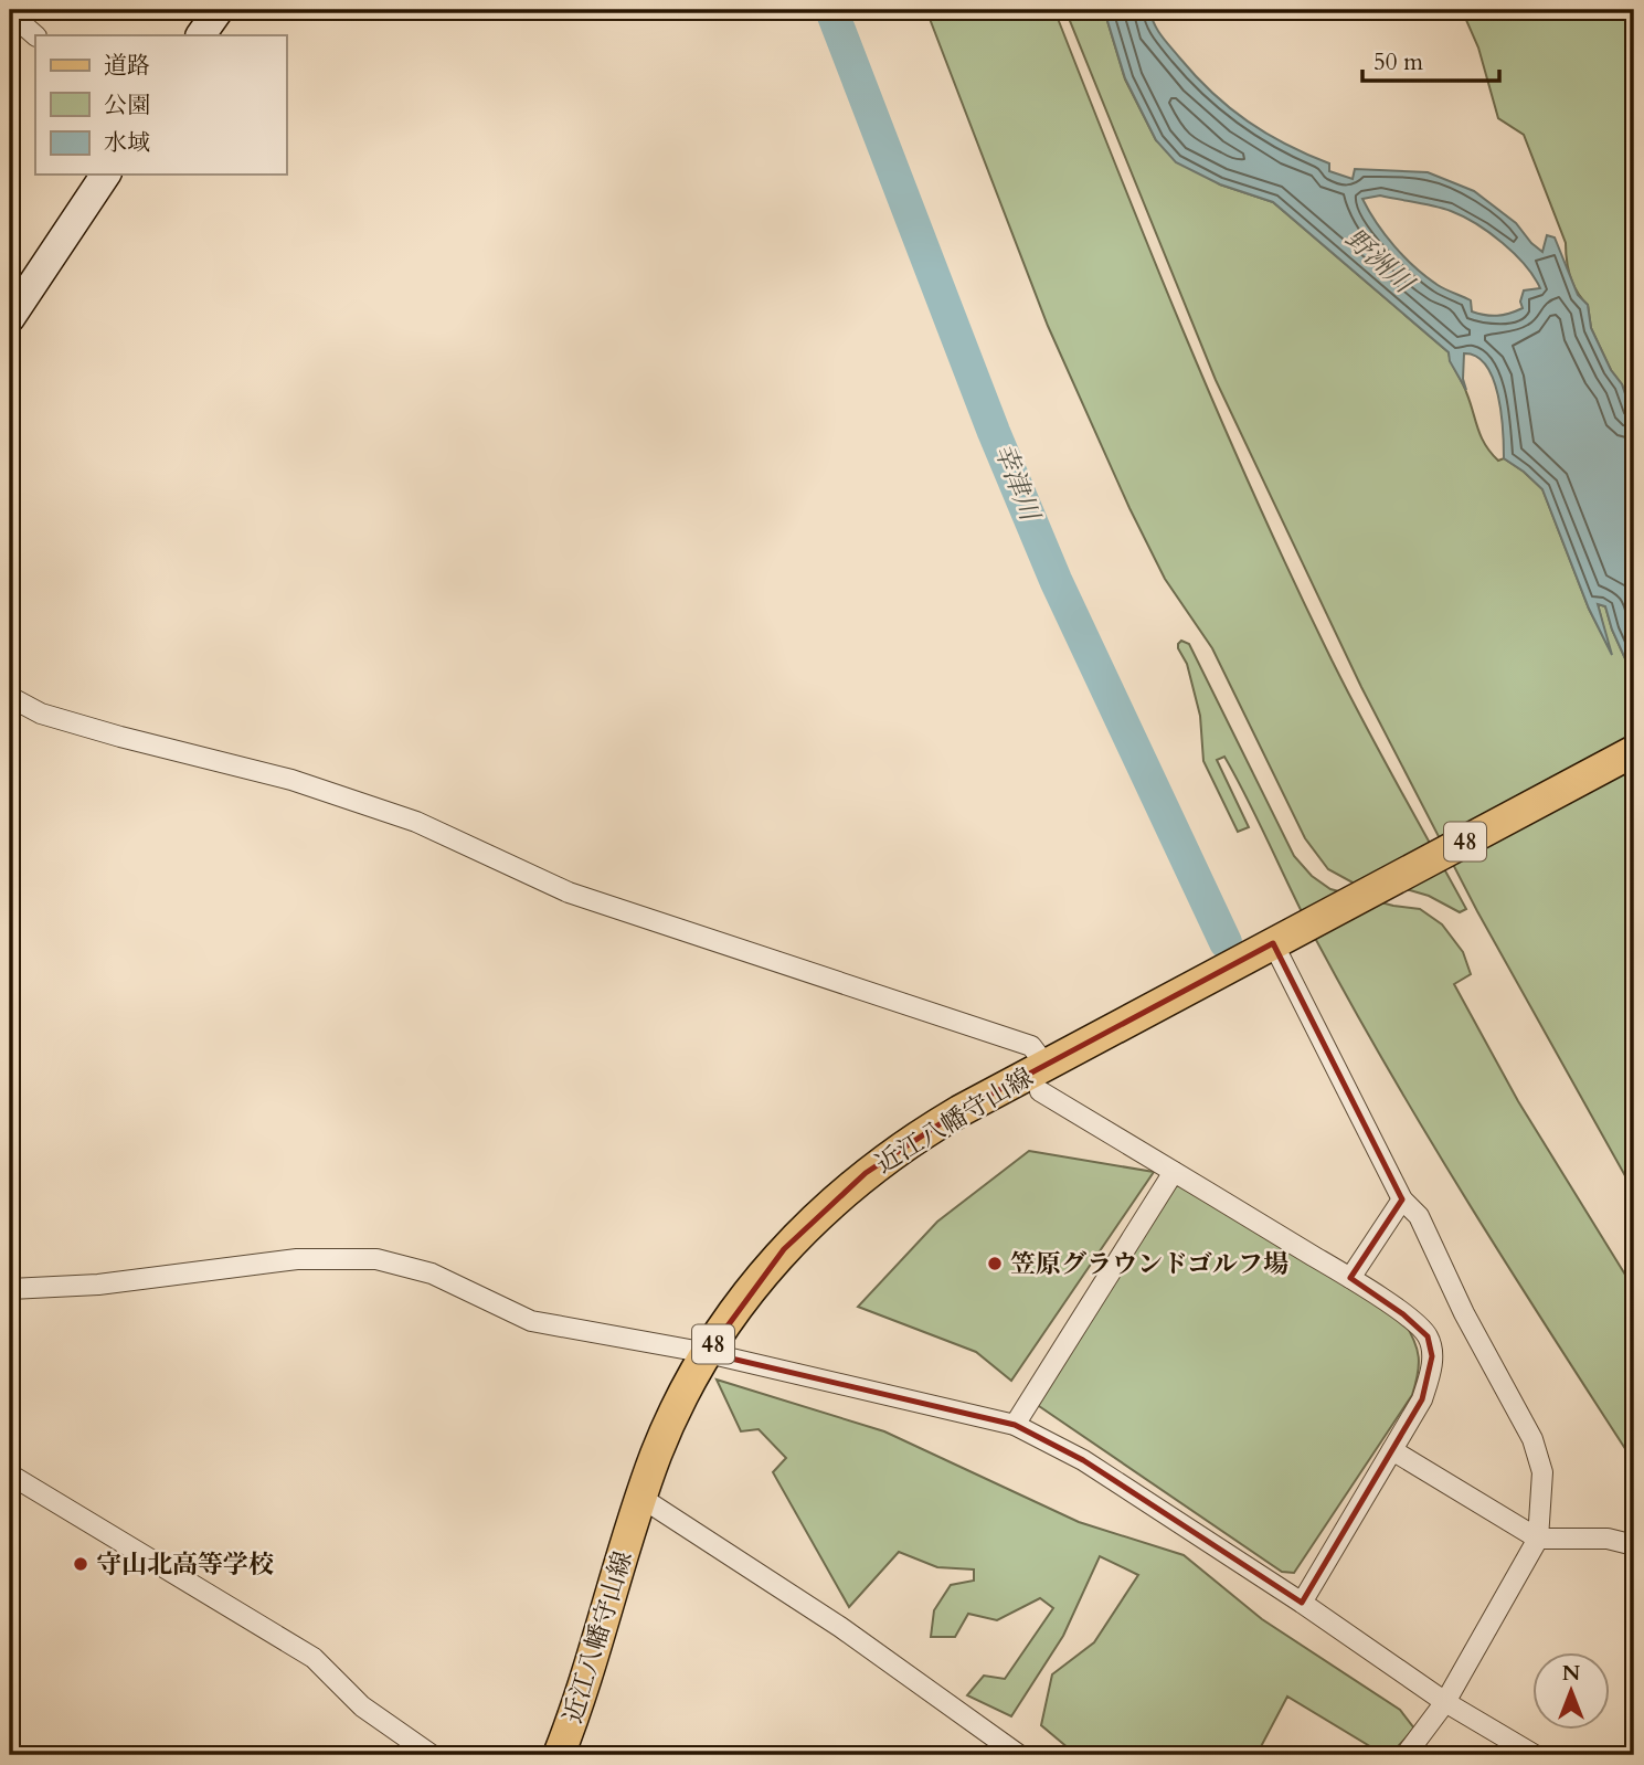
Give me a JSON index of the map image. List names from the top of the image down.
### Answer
{
  "streets": {
    "main road": ["48", "近江八幡守山線"]
  },
  "water": ["野洲川", "幸津川"],
  "places": ["笠原グラウンドゴルフ場", "守山北高等学校"],
  "legend": ["道路", "公園", "水域"],
  "scale_bar": "50 m",
  "north": "top"
}
